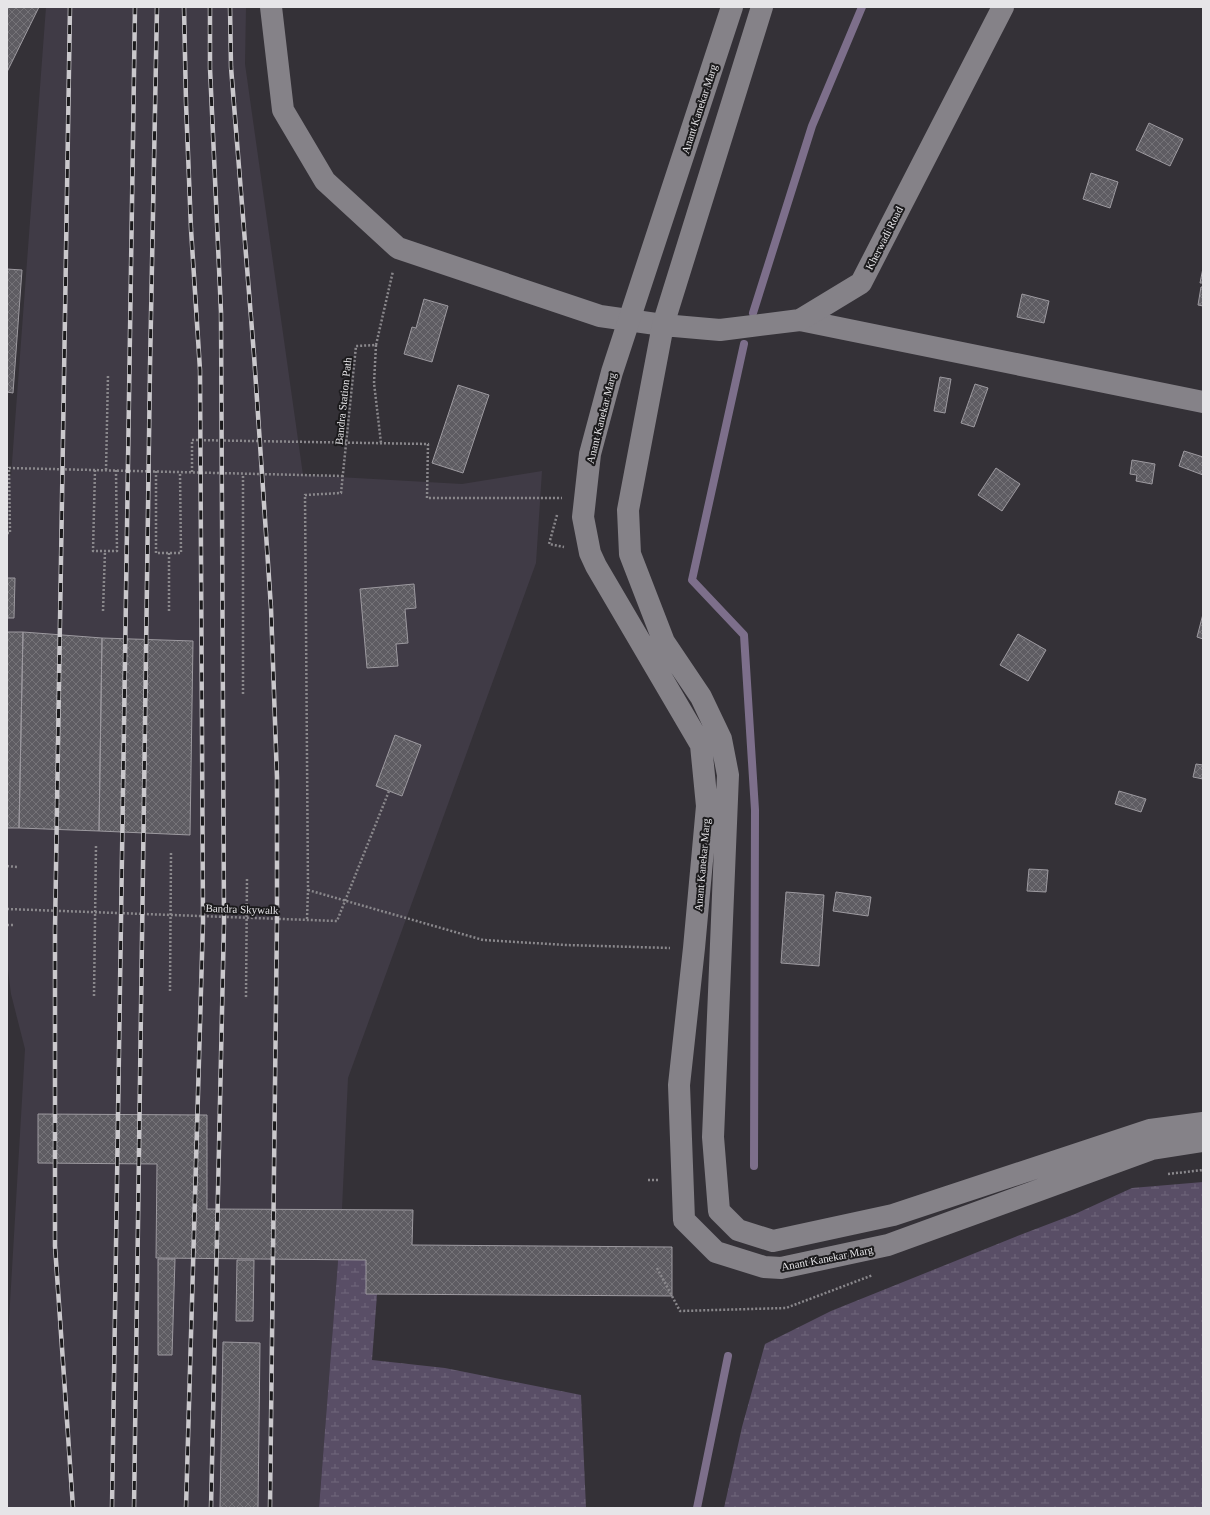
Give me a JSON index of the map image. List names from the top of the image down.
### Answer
{
  "streets": {
    "street": ["Anant Kanekar Marg", "Kherwadi Road"],
    "path": ["Bandra Station Path", "Bandra Skywalk"]
  },
  "crossings": [
    ["Anant Kanekar Marg", "Kherwadi Road"]
  ]
}
